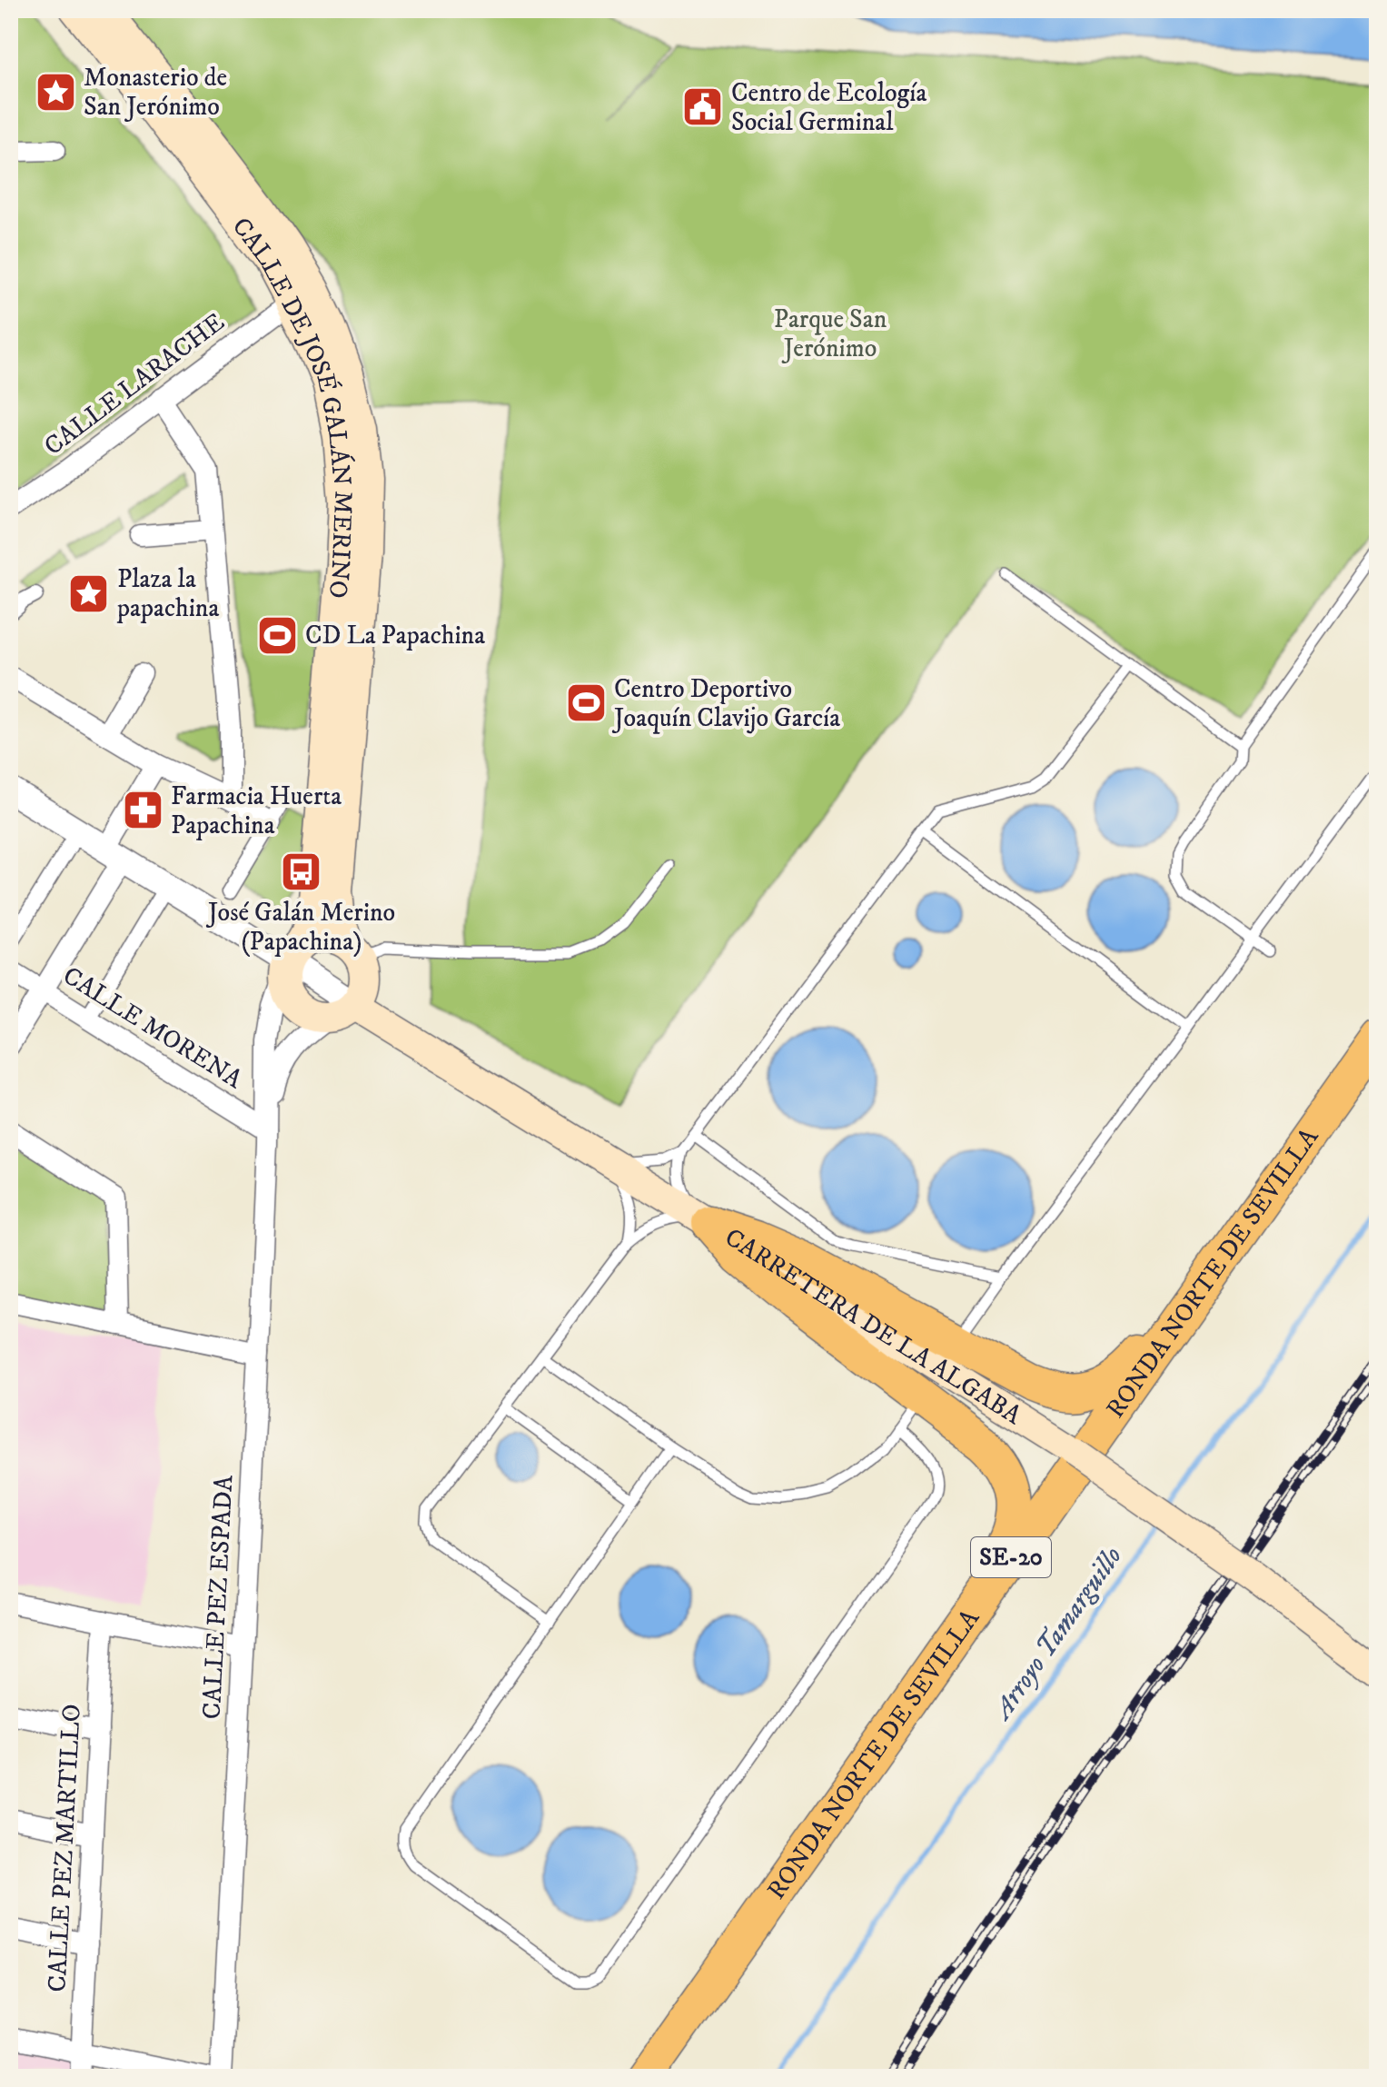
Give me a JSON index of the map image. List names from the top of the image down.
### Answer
{
  "streets": {
    "highway": ["RONDA NORTE DE SEVILLA", "SE-20"],
    "main road": ["CALLE DE JOSÉ GALÁN MERINO", "CARRETERA DE LA ALGABA"],
    "street": [
      "CALLE LARACHE",
      "CALLE MORENA",
      "CALLE PEZ ESPADA",
      "CALLE PEZ MARTILLO"
    ]
  },
  "crossings": [
    ["CALLE LARACHE", "CALLE DE JOSÉ GALÁN MERINO"],
    ["CALLE DE JOSÉ GALÁN MERINO", "CARRETERA DE LA ALGABA"],
    ["CALLE DE JOSÉ GALÁN MERINO", "CALLE PEZ ESPADA"],
    ["CALLE MORENA", "CALLE PEZ ESPADA"],
    ["CARRETERA DE LA ALGABA", "CALLE PEZ ESPADA"]
  ],
  "water": ["Arroyo Tamarguillo"],
  "parks": ["Parque San Jerónimo"],
  "places": {
    "place": ["Monasterio de San Jerónimo", "Plaza la papachina"],
    "public building": ["Centro de Ecología Social Germinal"],
    "sports": ["CD La Papachina", "Centro Deportivo Joaquín Clavijo García"],
    "pharmacy": ["Farmacia Huerta Papachina"],
    "bus stop": ["José Galán Merino (Papachina)"]
  }
}
